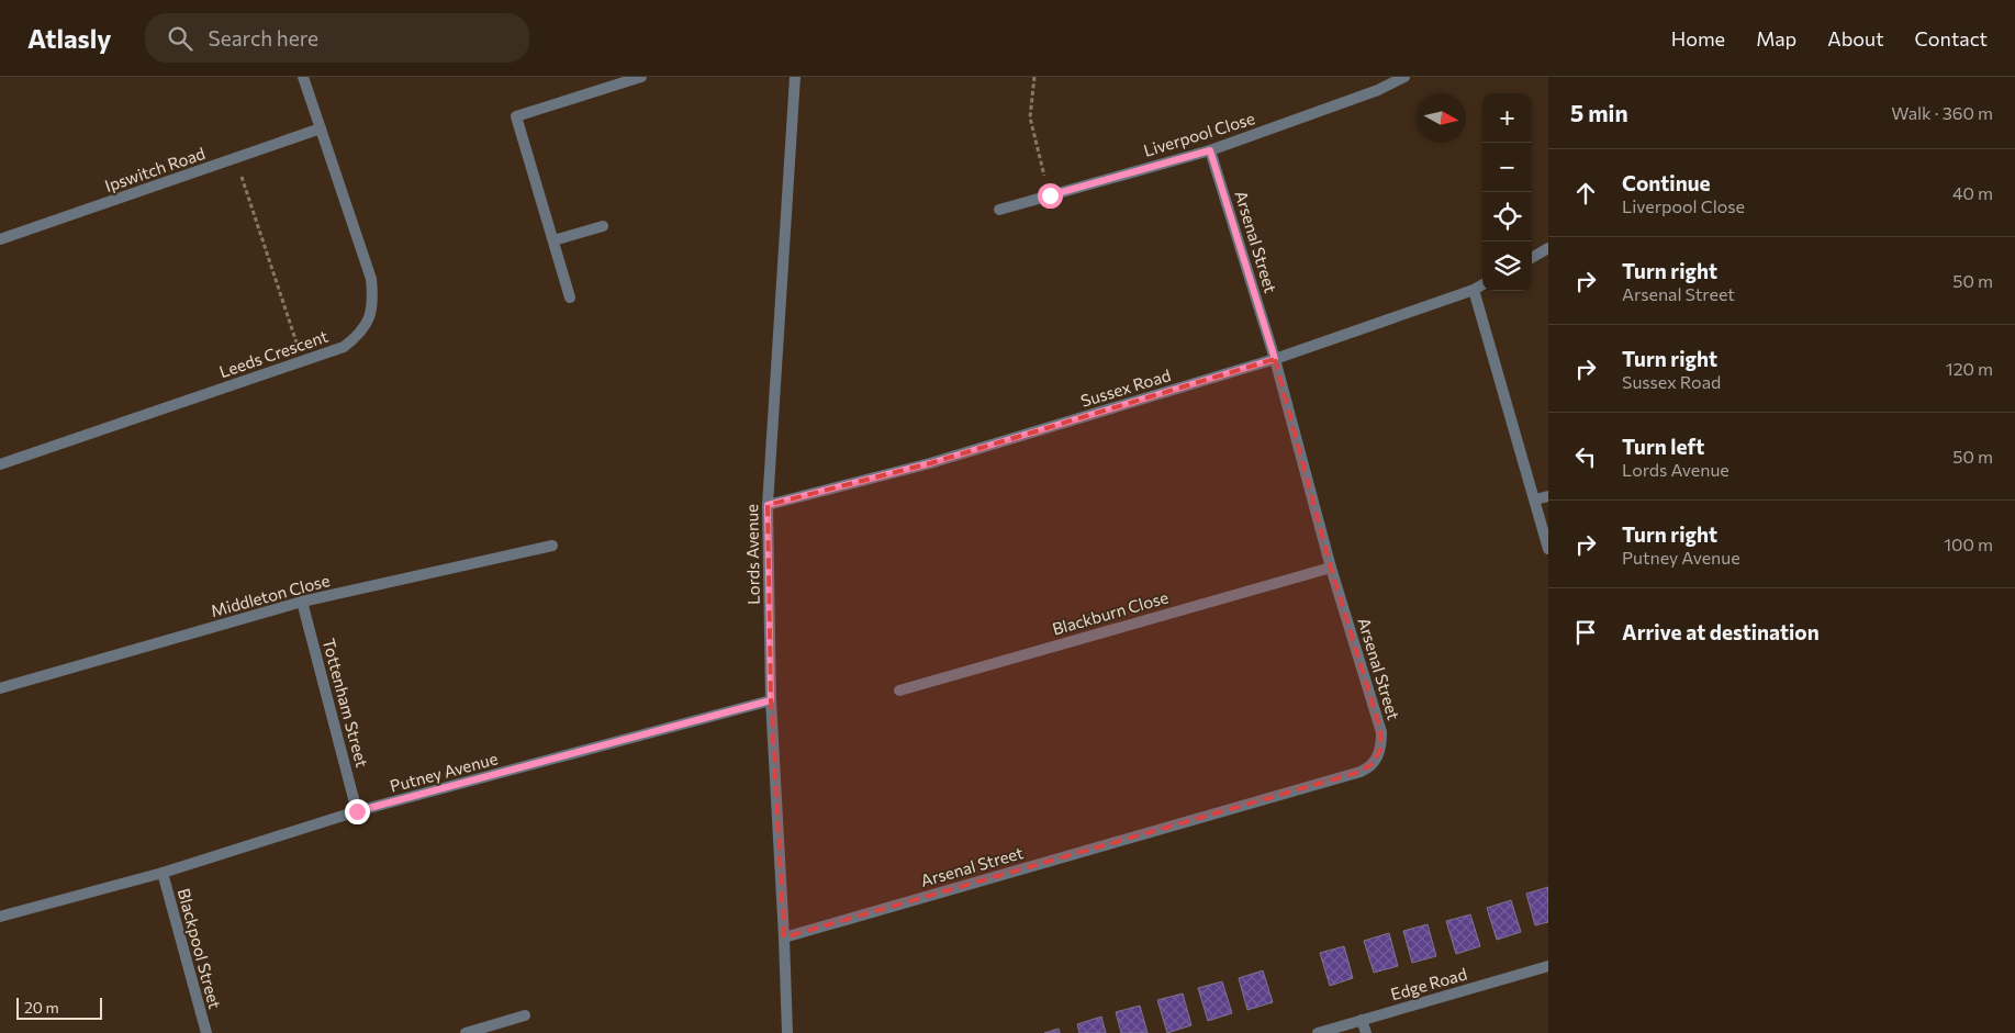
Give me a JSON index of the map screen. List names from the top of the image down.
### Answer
{
  "streets": {
    "street": [
      "Liverpool Close",
      "Ipswitch Road",
      "Arsenal Street",
      "Leeds Crescent",
      "Sussex Road",
      "Lords Avenue",
      "Middleton Close",
      "Blackburn Close",
      "Tottenham Street",
      "Putney Avenue",
      "Blackpool Street",
      "Edge Road"
    ]
  },
  "crossings": [
    ["Liverpool Close", "Arsenal Street"],
    ["Ipswitch Road", "Leeds Crescent"],
    ["Arsenal Street", "Sussex Road"],
    ["Arsenal Street", "Lords Avenue"],
    ["Arsenal Street", "Blackburn Close"],
    ["Sussex Road", "Lords Avenue"],
    ["Lords Avenue", "Putney Avenue"],
    ["Middleton Close", "Tottenham Street"],
    ["Tottenham Street", "Putney Avenue"],
    ["Putney Avenue", "Blackpool Street"]
  ],
  "scale_bar": "20 m",
  "north": "right",
  "page": {
    "header": "Atlasly",
    "search": "Search here",
    "nav": [
      "Home",
      "Map",
      "About",
      "Contact"
    ],
    "heading": ["5 min", "Walk · 360 m"],
    "map_buttons": ["+", "−"],
    "list": [
      ["Continue", "Liverpool Close", "40 m"],
      ["Turn right", "Arsenal Street", "50 m"],
      ["Turn right", "Sussex Road", "120 m"],
      ["Turn left", "Lords Avenue", "50 m"],
      ["Turn right", "Putney Avenue", "100 m"],
      "Arrive at destination"
    ],
    "scale": "20 m"
  }
}
